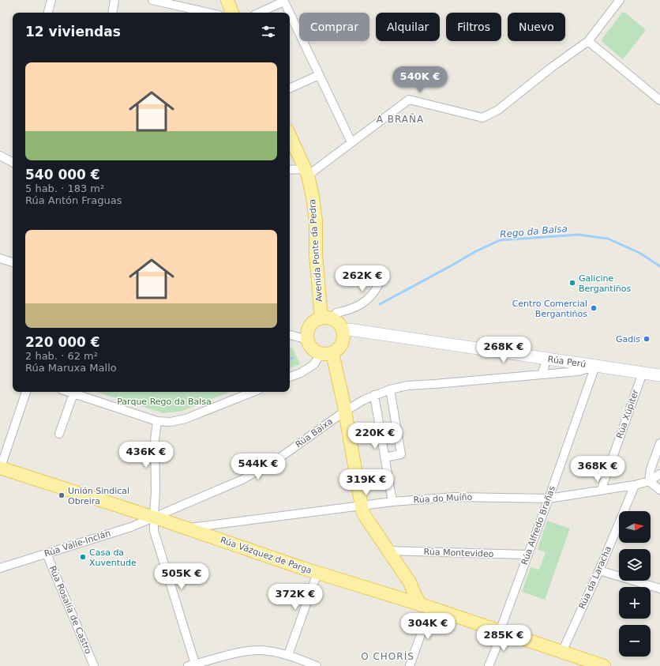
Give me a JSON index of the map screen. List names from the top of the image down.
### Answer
{
  "streets": {
    "main road": ["Avenida Ponte da Pedra", "Rúa Vázquez de Parga"],
    "street": [
      "Rúa Perú",
      "Rúa Xúpiter",
      "Rúa Baixa",
      "Rúa do Muíño",
      "Rúa Alfredo Brañas",
      "Rúa Valle-Inclán",
      "Rúa Montevideo",
      "Rúa da Laracha",
      "Rúa Rosalía de Castro"
    ]
  },
  "crossings": [
    ["Avenida Ponte da Pedra", "Rúa Perú"],
    ["Rúa Perú", "Rúa Xúpiter"],
    ["Rúa Perú", "Rúa Baixa"],
    ["Rúa Perú", "Rúa Alfredo Brañas"],
    ["Rúa Xúpiter", "Rúa do Muíño"],
    ["Rúa Baixa", "Rúa Alfredo Brañas"],
    ["Rúa Baixa", "Rúa Valle-Inclán"],
    ["Rúa Baixa", "Rúa Vázquez de Parga"],
    ["Rúa do Muíño", "Rúa Alfredo Brañas"],
    ["Rúa do Muíño", "Rúa Vázquez de Parga"],
    ["Rúa do Muíño", "Rúa da Laracha"],
    ["Rúa Alfredo Brañas", "Rúa Montevideo"],
    ["Rúa Alfredo Brañas", "Rúa Vázquez de Parga"],
    ["Rúa Valle-Inclán", "Rúa Vázquez de Parga"],
    ["Rúa Valle-Inclán", "Rúa Rosalía de Castro"],
    ["Rúa Vázquez de Parga", "Rúa da Laracha"]
  ],
  "districts": ["A BRAÑA", "O CHORÍS"],
  "water": ["Rego da Balsa"],
  "parks": ["Parque Rego da Balsa"],
  "places": [
    "Galicine Bergantiños",
    "Centro Comercial Bergantiños",
    "Gadis",
    "Unión Sindical Obreira",
    "Casa da Xuventude"
  ],
  "north": "right",
  "page": {
    "chip": [
      "Comprar",
      "Alquilar",
      "Filtros",
      "Nuevo"
    ],
    "heading": "12 viviendas",
    "list": [
      {
        "name": "540 000 €",
        "note": "5 hab. · 183 m² · Rúa Antón Fraguas"
      },
      {
        "name": "220 000 €",
        "note": "2 hab. · 62 m² · Rúa Maruxa Mallo"
      }
    ],
    "price": [
      "540K €",
      "262K €",
      "268K €",
      "220K €",
      "436K €",
      "544K €",
      "368K €",
      "319K €",
      "505K €",
      "372K €",
      "304K €",
      "285K €"
    ],
    "map_buttons": ["+", "−"]
  }
}
